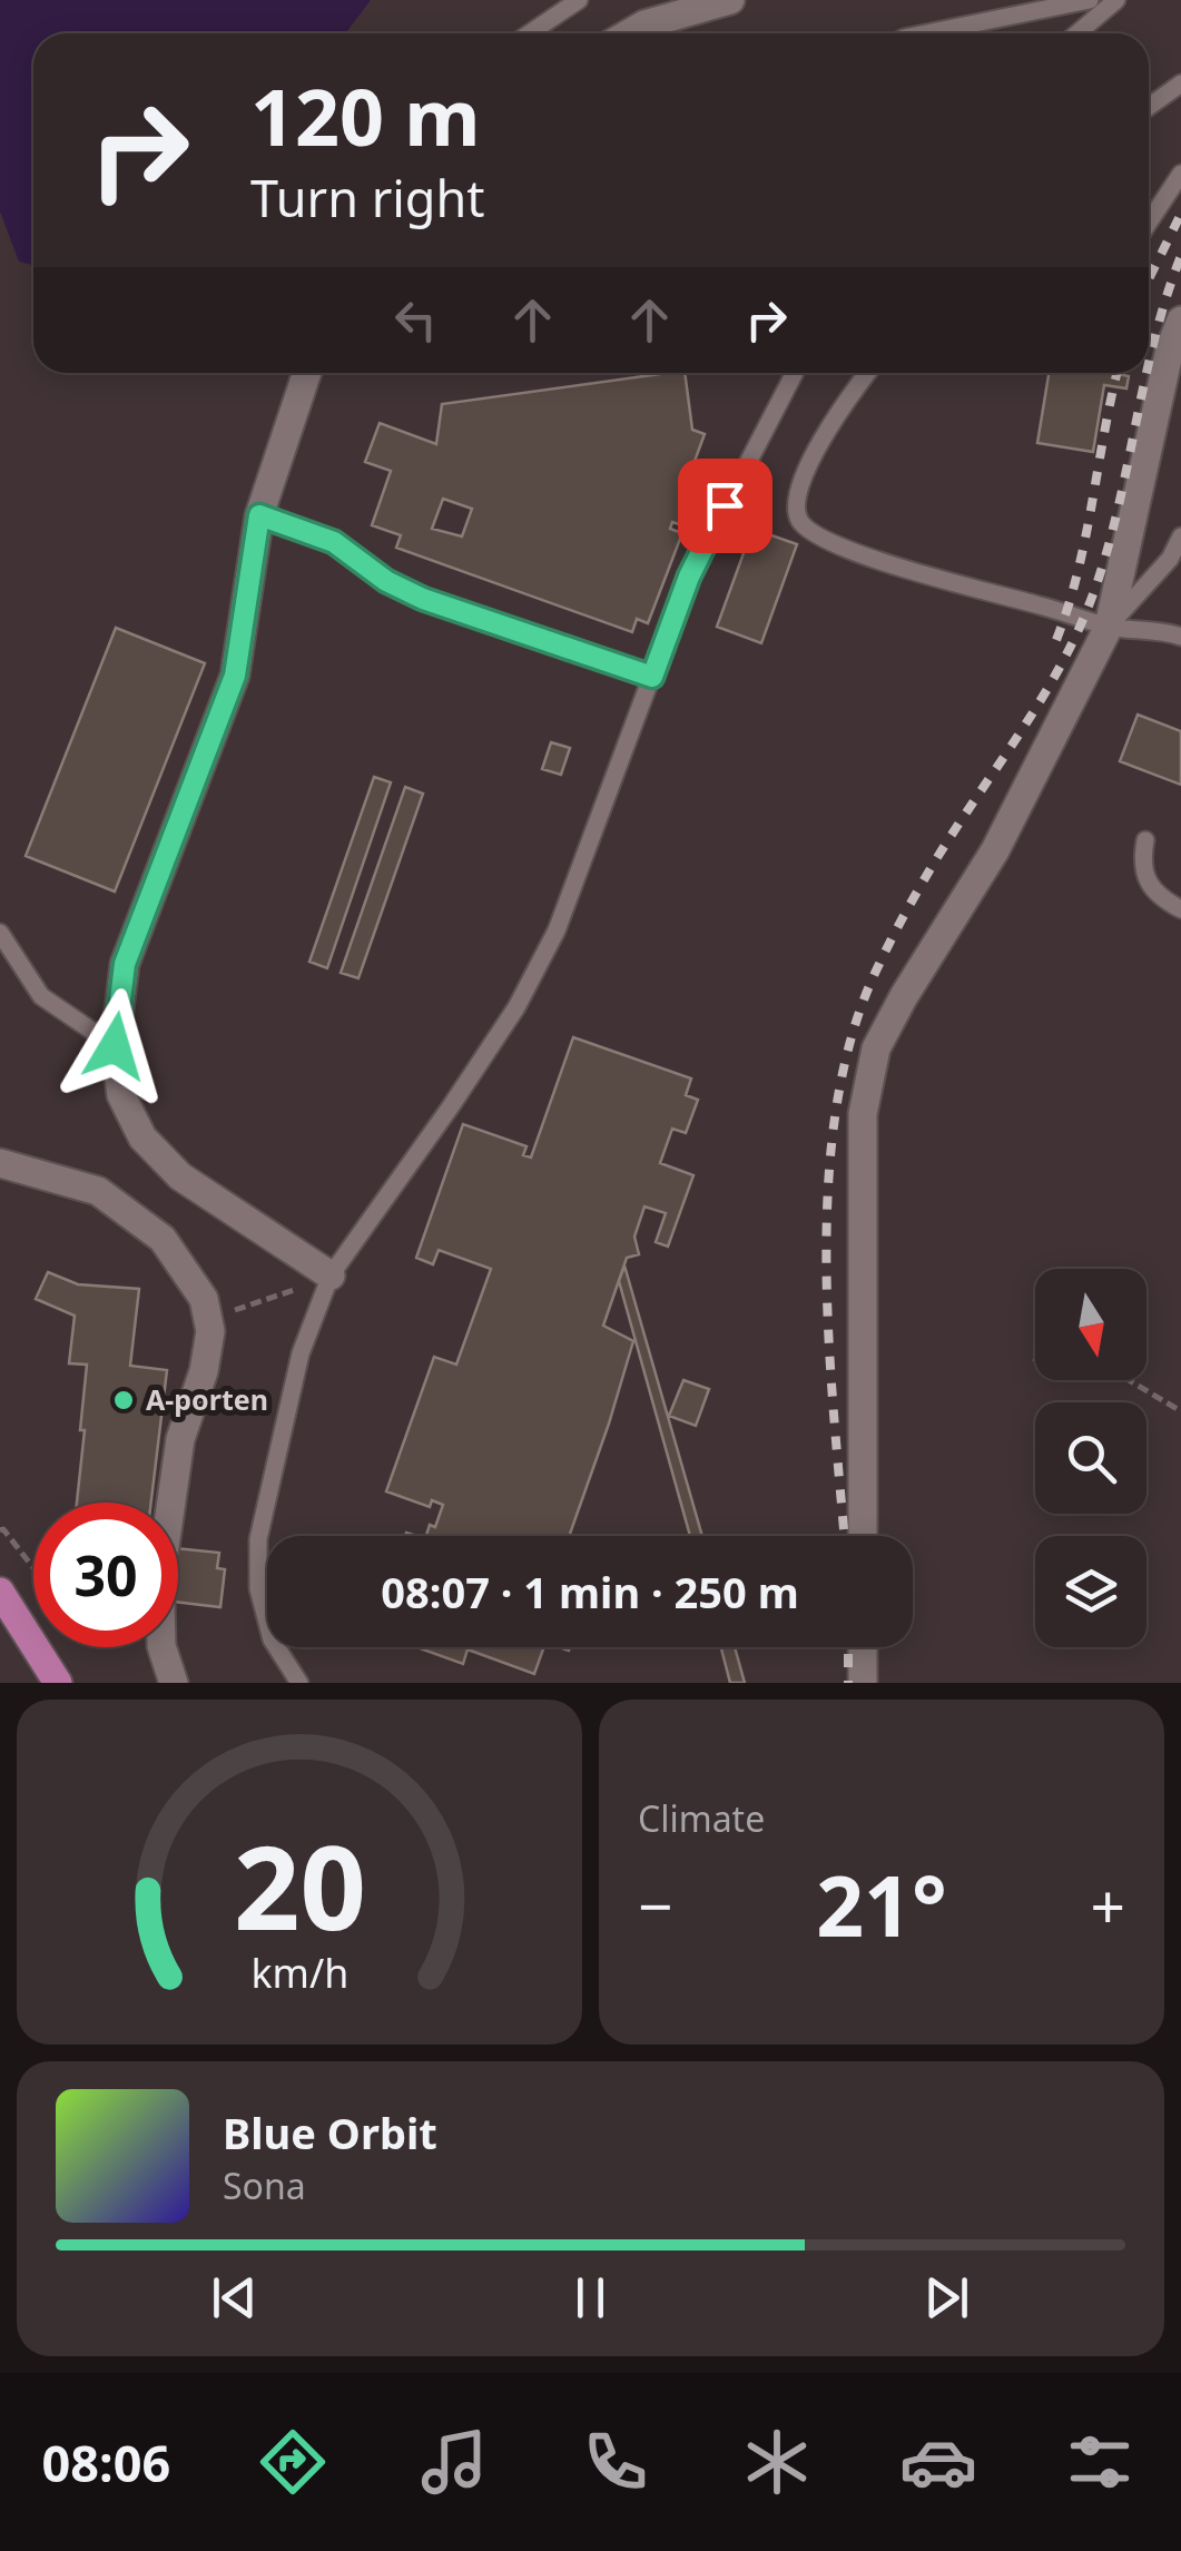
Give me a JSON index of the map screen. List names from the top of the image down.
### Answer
{
  "places": ["A-porten"],
  "north": "bottom",
  "page": {
    "turn": ["120 m", "Turn right"],
    "limit": "30",
    "trip": "08:07 · 1 min · 250 m",
    "tile": "Climate",
    "heat": ["−", "21°", "+"],
    "song": ["Blue Orbit", "Sona"],
    "tabs": "08:06",
    "gauge": ["20", "km/h"]
  }
}
